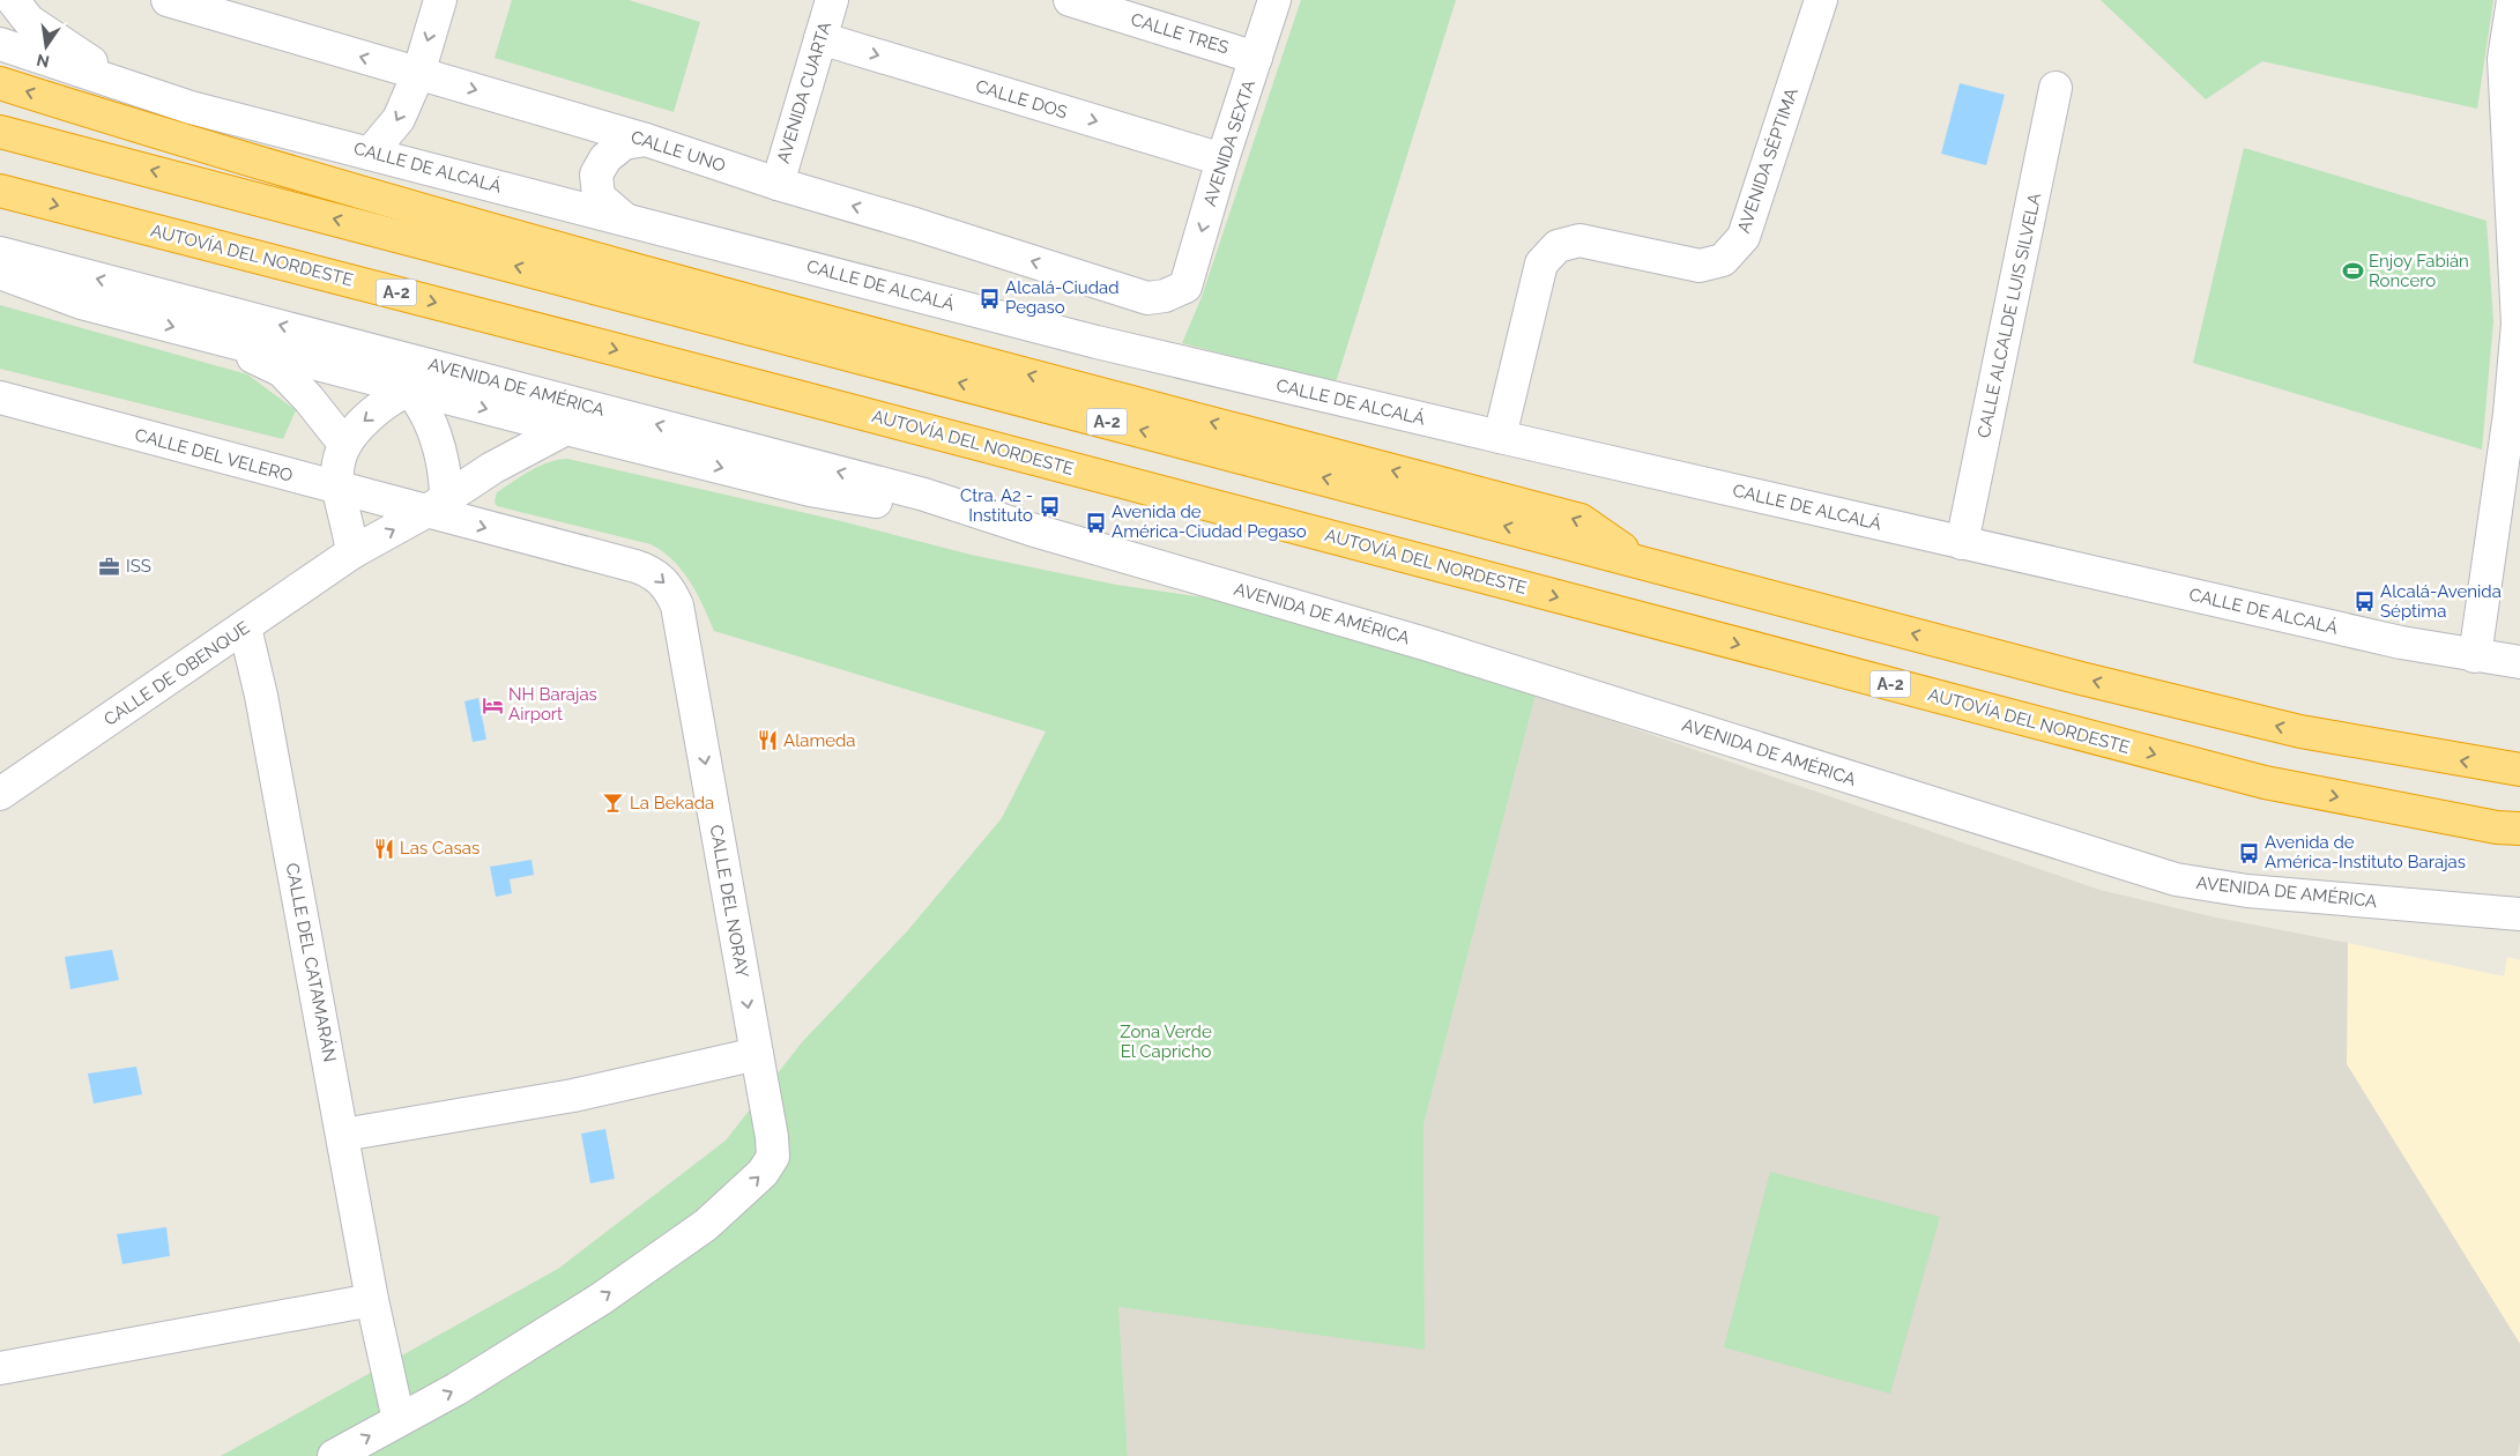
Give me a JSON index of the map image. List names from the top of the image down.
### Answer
{
  "streets": {
    "highway": ["AUTOVÍA DEL NORDESTE", "A-2"],
    "street": [
      "CALLE TRES",
      "AVENIDA CUARTA",
      "CALLE DOS",
      "AVENIDA SEXTA",
      "CALLE UNO",
      "AVENIDA SÉPTIMA",
      "CALLE DE ALCALÁ",
      "CALLE ALCALDE LUIS SILVELA",
      "AVENIDA DE AMÉRICA",
      "CALLE DEL VELERO",
      "CALLE DE OBENQUE",
      "CALLE DEL NORAY",
      "CALLE DEL CATAMARÁN"
    ]
  },
  "crossings": [
    ["CALLE TRES", "AVENIDA SEXTA"],
    ["AVENIDA CUARTA", "CALLE DOS"],
    ["AVENIDA CUARTA", "CALLE UNO"],
    ["CALLE DOS", "AVENIDA SEXTA"],
    ["AVENIDA SEXTA", "CALLE UNO"],
    ["AVENIDA SÉPTIMA", "CALLE DE ALCALÁ"],
    ["CALLE DE ALCALÁ", "CALLE ALCALDE LUIS SILVELA"],
    ["AVENIDA DE AMÉRICA", "CALLE DE OBENQUE"],
    ["CALLE DEL VELERO", "CALLE DE OBENQUE"],
    ["CALLE DEL VELERO", "CALLE DEL NORAY"],
    ["CALLE DE OBENQUE", "CALLE DEL NORAY"],
    ["CALLE DE OBENQUE", "CALLE DEL CATAMARÁN"],
    ["CALLE DEL NORAY", "CALLE DEL CATAMARÁN"]
  ],
  "one_way": ["CALLE DOS", "AVENIDA SEXTA"],
  "parks": ["Zona Verde El Capricho"],
  "places": {
    "sports": ["Enjoy Fabián Roncero"],
    "bus stop": [
      "Alcalá-Ciudad Pegaso",
      "Ctra. A2 - Instituto",
      "Avenida de América-Ciudad Pegaso",
      "Alcalá-Avenida Séptima",
      "Avenida de América-Instituto Barajas"
    ],
    "office": ["ISS"],
    "hotel": ["NH Barajas Airport"],
    "restaurant": ["Alameda", "Las Casas"],
    "bar": ["La Bekada"]
  },
  "north": "bottom"
}
